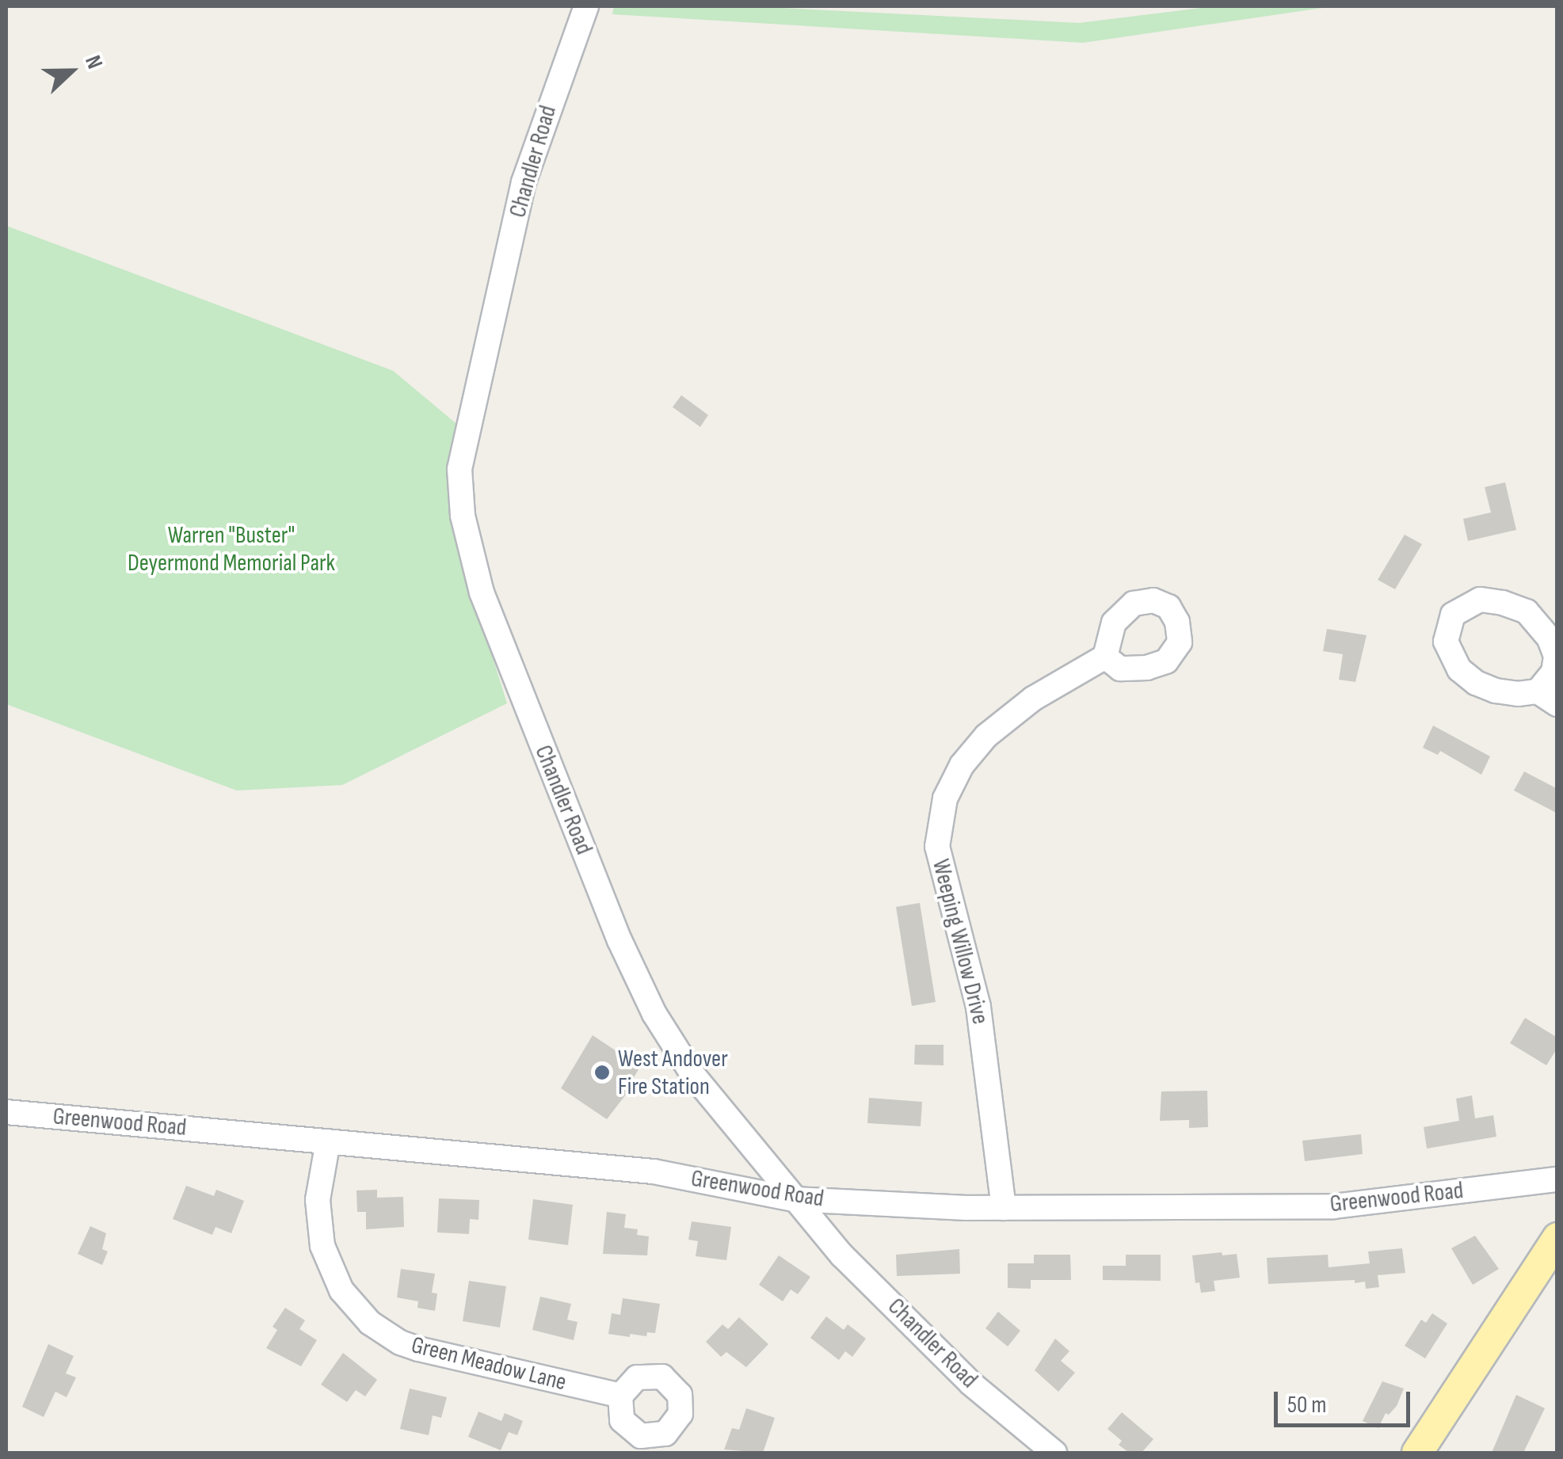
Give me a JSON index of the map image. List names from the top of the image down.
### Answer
{
  "streets": {
    "street": [
      "Chandler Road",
      "Weeping Willow Drive",
      "Greenwood Road",
      "Green Meadow Lane"
    ]
  },
  "crossings": [
    ["Chandler Road", "Greenwood Road"],
    ["Weeping Willow Drive", "Greenwood Road"],
    ["Greenwood Road", "Green Meadow Lane"]
  ],
  "parks": ["Warren \"Buster\" Deyermond Memorial Park"],
  "places": ["West Andover Fire Station"],
  "scale_bar": "50 m",
  "north": "right"
}
